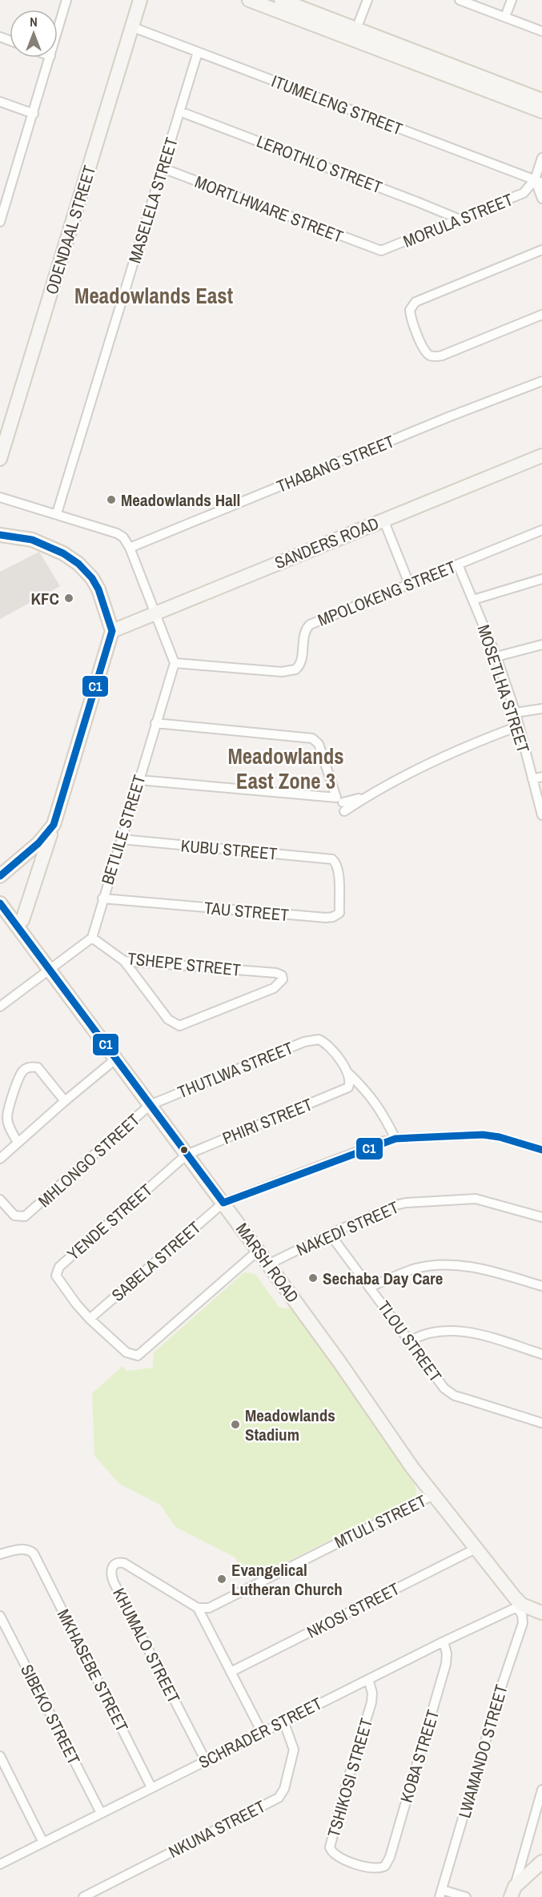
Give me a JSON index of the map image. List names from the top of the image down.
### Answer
{
  "streets": {
    "street": [
      "ITUMELENG STREET",
      "LEROTHLO STREET",
      "MASELELA STREET",
      "MORTLHWARE STREET",
      "MORULA STREET",
      "ODENDAAL STREET",
      "THABANG STREET",
      "SANDERS ROAD",
      "MPOLOKENG STREET",
      "MOSETLHA STREET",
      "BETLILE STREET",
      "KUBU STREET",
      "TAU STREET",
      "TSHEPE STREET",
      "THUTLWA STREET",
      "PHIRI STREET",
      "MHLONGO STREET",
      "YENDE STREET",
      "NAKEDI STREET",
      "SABELA STREET",
      "MARSH ROAD",
      "TLOU STREET",
      "MTULI STREET",
      "NKOSI STREET",
      "KHUMALO STREET",
      "MKHASEBE STREET",
      "SIBEKO STREET",
      "SCHRADER STREET",
      "LWAMANDO STREET",
      "KOBA STREET",
      "TSHIKOSI STREET",
      "NKUNA STREET"
    ]
  },
  "crossings": [
    ["ITUMELENG STREET", "MASELELA STREET"],
    ["ITUMELENG STREET", "MORULA STREET"],
    ["ITUMELENG STREET", "ODENDAAL STREET"],
    ["LEROTHLO STREET", "MASELELA STREET"],
    ["LEROTHLO STREET", "MORULA STREET"],
    ["MASELELA STREET", "MORTLHWARE STREET"],
    ["MORTLHWARE STREET", "MORULA STREET"],
    ["MPOLOKENG STREET", "MOSETLHA STREET"],
    ["MPOLOKENG STREET", "BETLILE STREET"],
    ["BETLILE STREET", "KUBU STREET"],
    ["BETLILE STREET", "TAU STREET"],
    ["BETLILE STREET", "TSHEPE STREET"],
    ["KUBU STREET", "TAU STREET"],
    ["THUTLWA STREET", "PHIRI STREET"],
    ["THUTLWA STREET", "MHLONGO STREET"],
    ["THUTLWA STREET", "MARSH ROAD"],
    ["PHIRI STREET", "YENDE STREET"],
    ["PHIRI STREET", "MARSH ROAD"],
    ["MHLONGO STREET", "MARSH ROAD"],
    ["YENDE STREET", "SABELA STREET"],
    ["YENDE STREET", "MARSH ROAD"],
    ["NAKEDI STREET", "MARSH ROAD"],
    ["NAKEDI STREET", "TLOU STREET"],
    ["SABELA STREET", "MARSH ROAD"],
    ["MARSH ROAD", "MTULI STREET"],
    ["MARSH ROAD", "NKOSI STREET"],
    ["MARSH ROAD", "SCHRADER STREET"],
    ["MARSH ROAD", "LWAMANDO STREET"],
    ["MTULI STREET", "KHUMALO STREET"],
    ["KHUMALO STREET", "SCHRADER STREET"],
    ["MKHASEBE STREET", "SCHRADER STREET"],
    ["SIBEKO STREET", "SCHRADER STREET"],
    ["SCHRADER STREET", "LWAMANDO STREET"],
    ["SCHRADER STREET", "KOBA STREET"],
    ["SCHRADER STREET", "TSHIKOSI STREET"],
    ["SCHRADER STREET", "NKUNA STREET"],
    ["KOBA STREET", "TSHIKOSI STREET"]
  ],
  "districts": ["Meadowlands East", "Meadowlands East Zone 3"],
  "places": [
    "Meadowlands Hall",
    "KFC",
    "Sechaba Day Care",
    "Meadowlands Stadium",
    "Evangelical Lutheran Church"
  ],
  "lines": ["transit line C1"],
  "north": "top"
}
